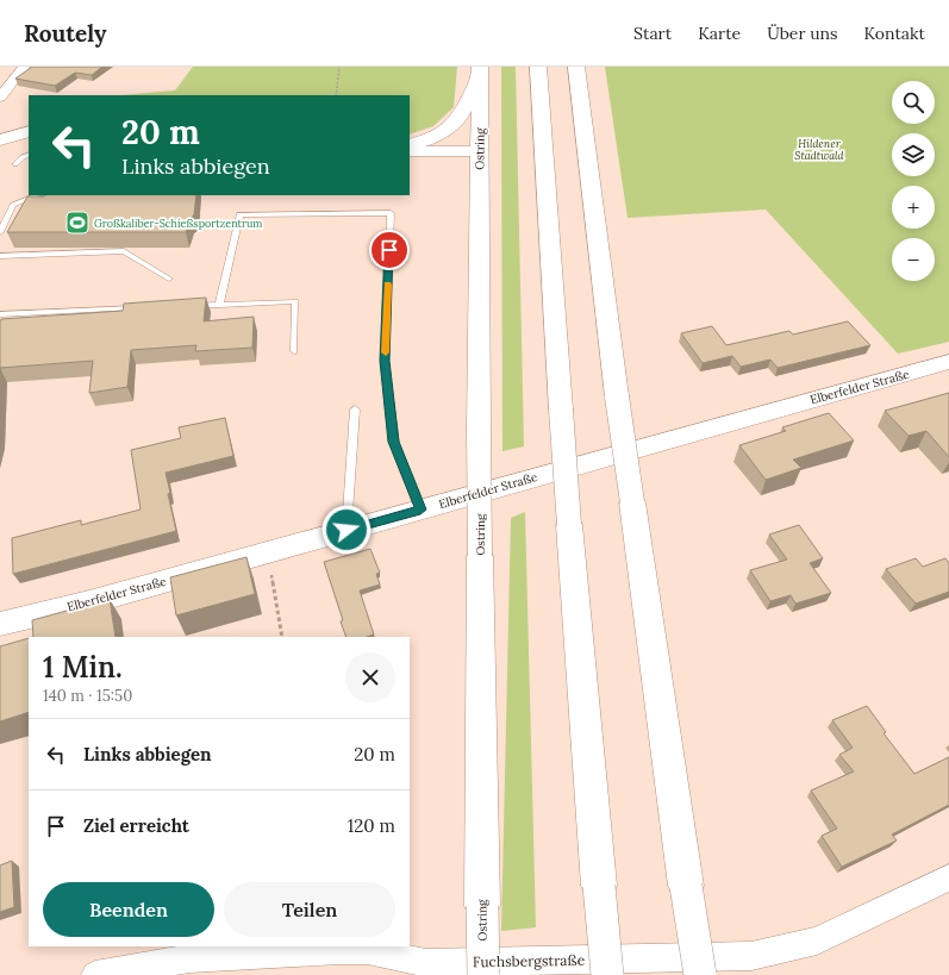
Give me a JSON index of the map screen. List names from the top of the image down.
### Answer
{
  "streets": {
    "main road": ["Ostring", "Elberfelder Straße"],
    "street": ["Fuchsbergstraße"]
  },
  "parks": ["Hildener Stadtwald"],
  "places": {
    "sports": ["Großkaliber-Schießsportzentrum"]
  },
  "page": {
    "header": "Routely",
    "nav": [
      "Start",
      "Karte",
      "Über uns",
      "Kontakt"
    ],
    "map_buttons": ["+", "−"],
    "turn": ["20 m", "Links abbiegen"],
    "heading": ["1 Min.", "140 m · 15:50"],
    "list": [
      {
        "name": "Links abbiegen",
        "value": "20 m"
      },
      {
        "name": "Ziel erreicht",
        "value": "120 m"
      }
    ],
    "buttons": ["Beenden", "Teilen"]
  }
}
